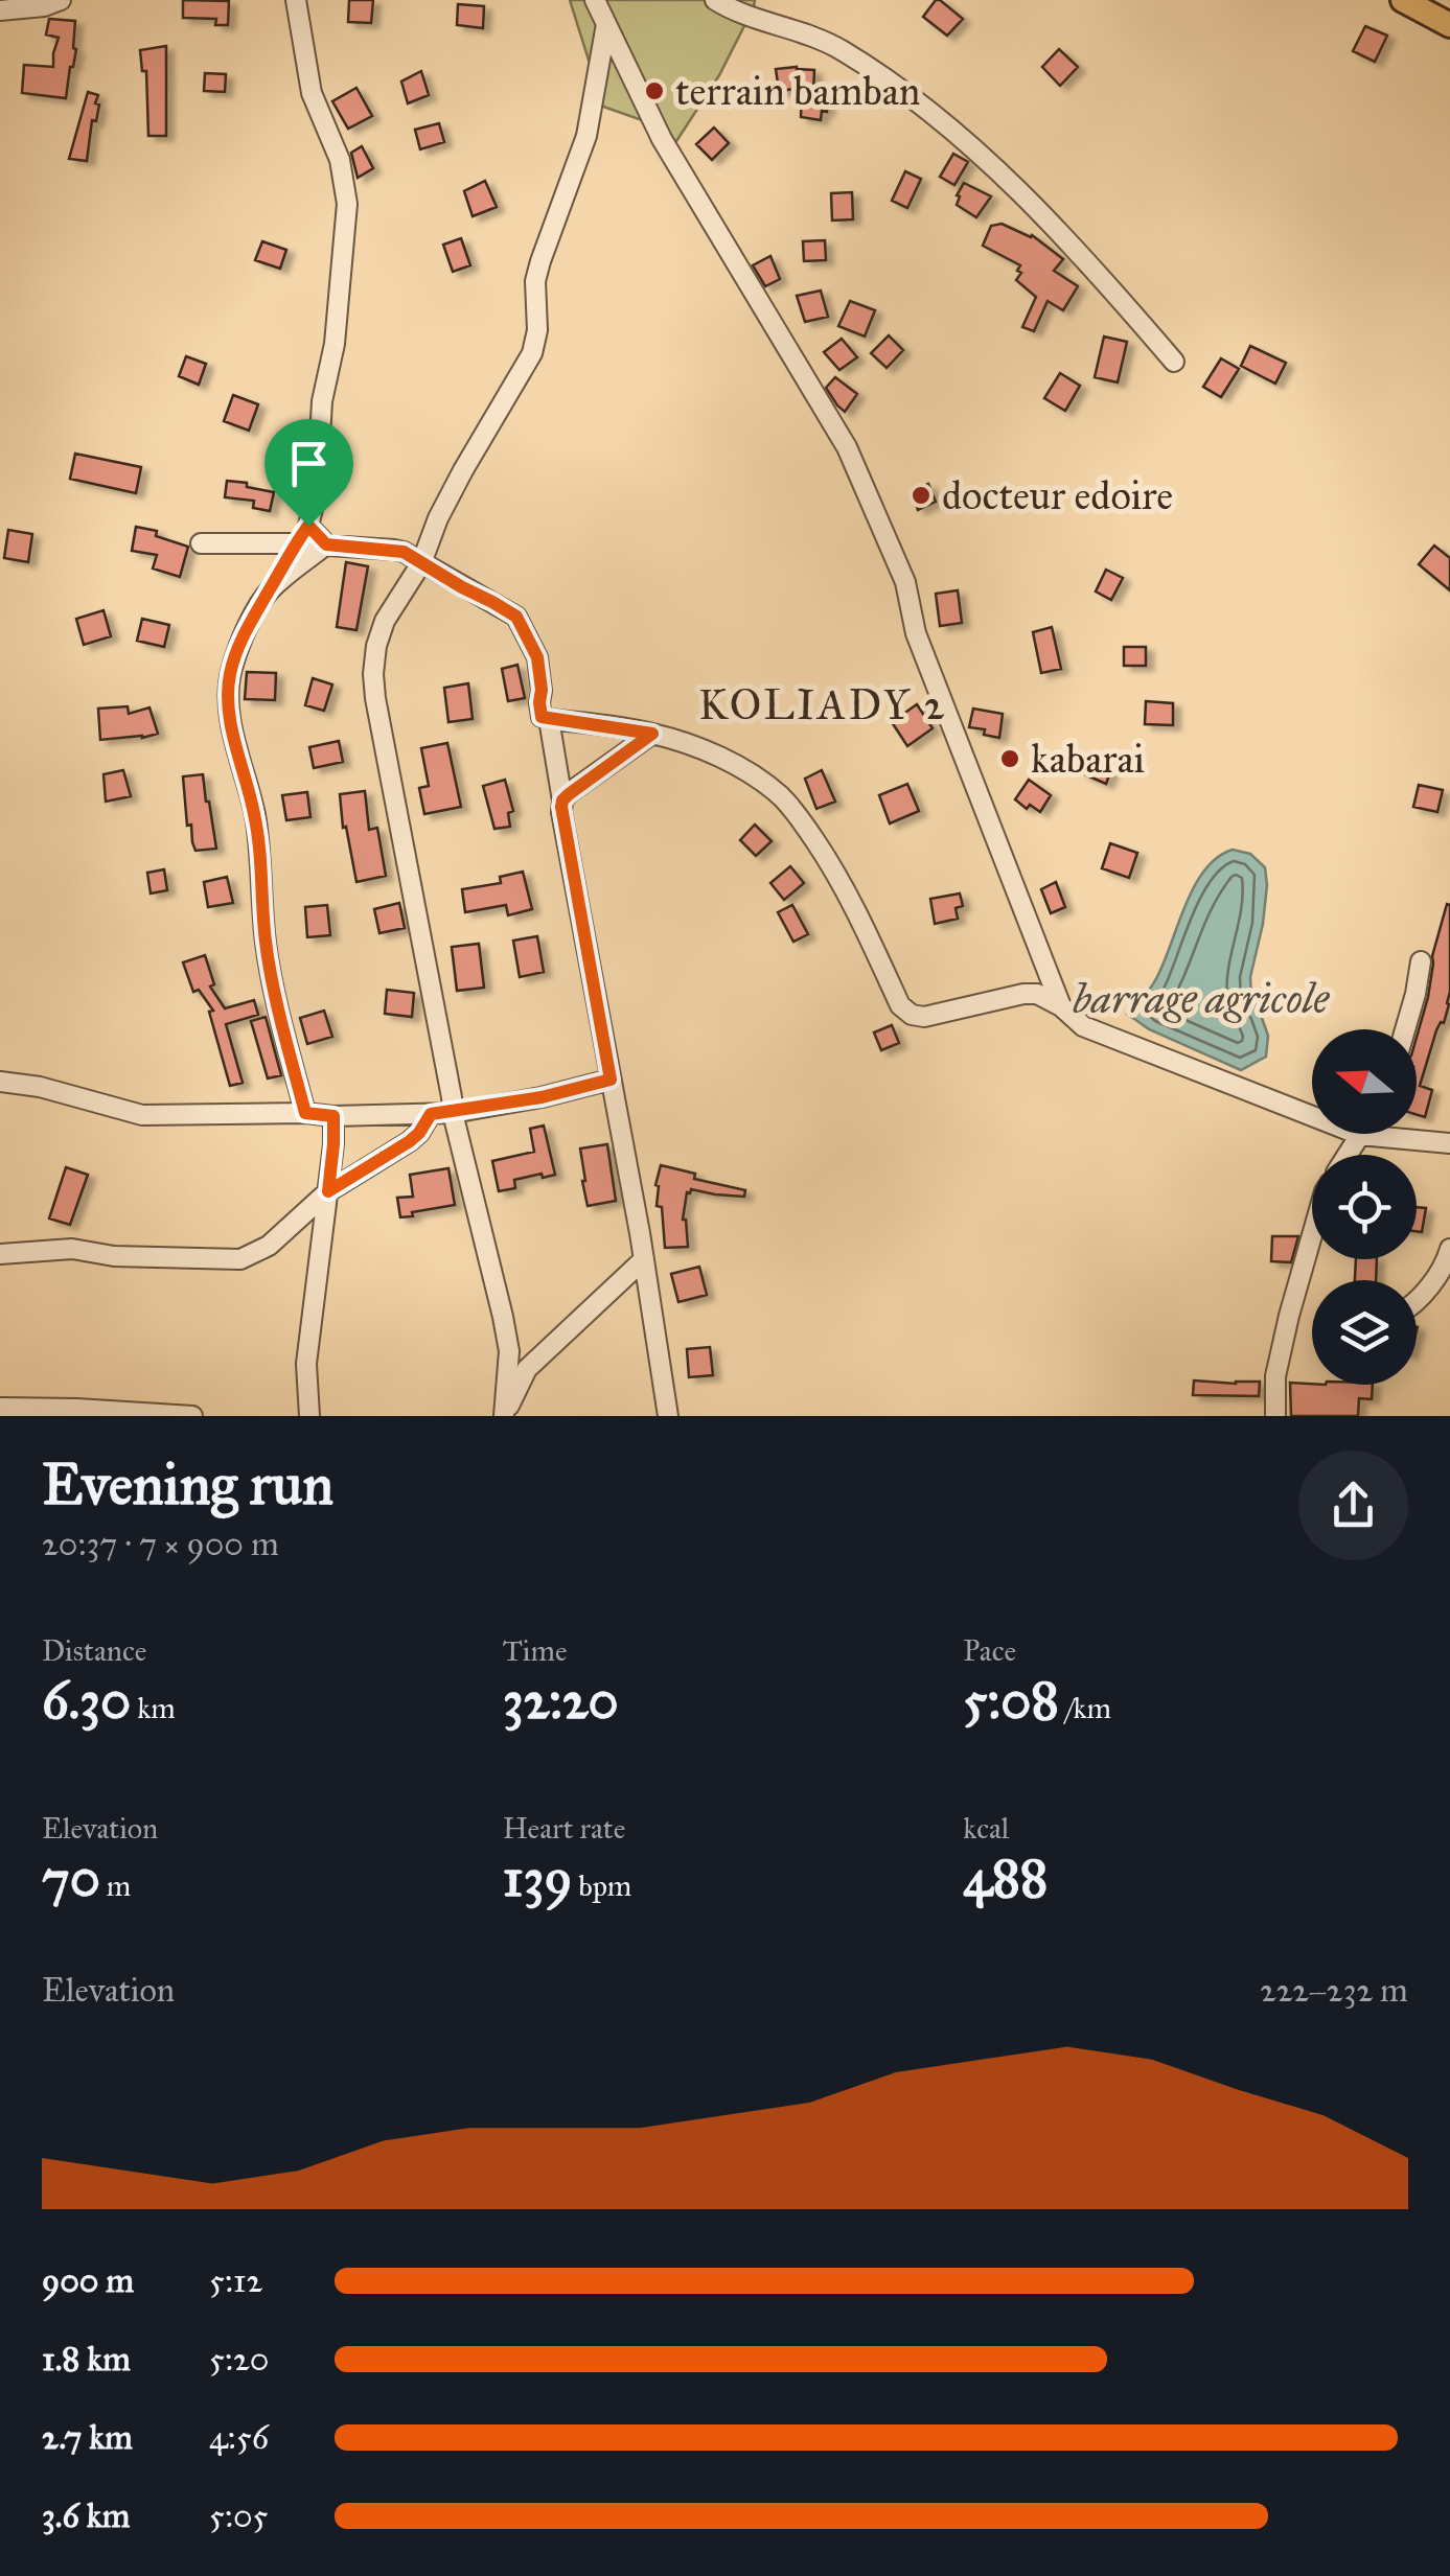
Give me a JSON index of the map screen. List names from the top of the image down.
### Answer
{
  "districts": ["KOLIADY 2"],
  "water": ["barrage agricole"],
  "places": ["terrain bamban", "docteur edoire", "kabarai"],
  "north": "left",
  "page": {
    "heading": ["Evening run", "20:37 · 7 × 900 m"],
    "stats": [
      ["Distance", "6.30 km"],
      ["Time", "32:20"],
      ["Pace", "5:08 /km"],
      ["Elevation", "70 m"],
      ["Heart rate", "139 bpm"],
      ["kcal", "488"]
    ],
    "chart": ["Elevation", "222–232 m"],
    "list": [
      {
        "name": "900 m",
        "note": "5:12"
      },
      {
        "name": "1.8 km",
        "note": "5:20"
      },
      {
        "name": "2.7 km",
        "note": "4:56"
      },
      {
        "name": "3.6 km",
        "note": "5:05"
      }
    ]
  }
}
